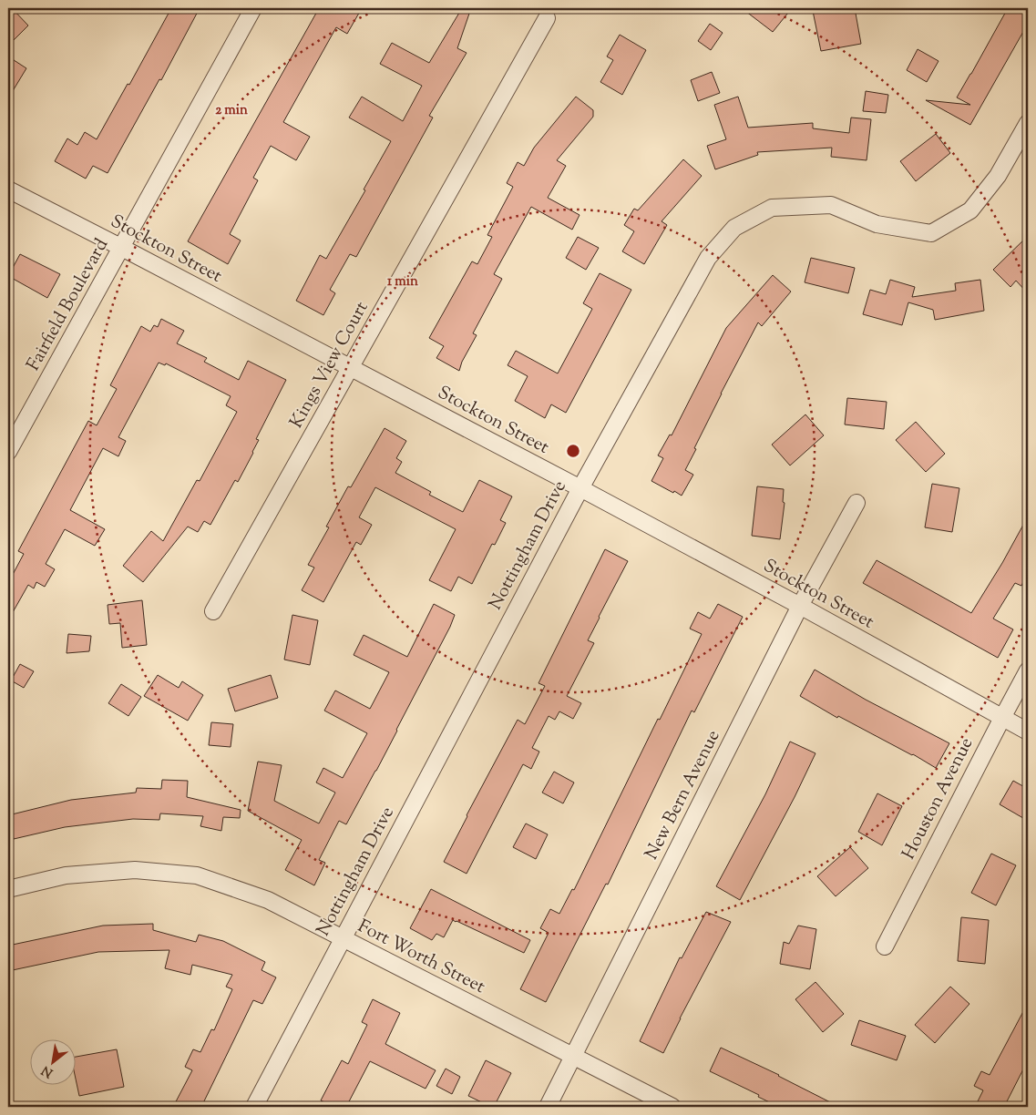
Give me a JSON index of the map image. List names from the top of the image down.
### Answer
{
  "streets": {
    "street": [
      "Stockton Street",
      "Fairfield Boulevard",
      "Kings View Court",
      "Nottingham Drive",
      "New Bern Avenue",
      "Houston Avenue",
      "Fort Worth Street"
    ]
  },
  "crossings": [
    ["Stockton Street", "Fairfield Boulevard"],
    ["Stockton Street", "Kings View Court"],
    ["Stockton Street", "Nottingham Drive"],
    ["Stockton Street", "New Bern Avenue"],
    ["Stockton Street", "Houston Avenue"],
    ["Nottingham Drive", "Fort Worth Street"],
    ["New Bern Avenue", "Fort Worth Street"]
  ],
  "north": "bottom left",
  "rings": ["2 min", "1 min"]
}
